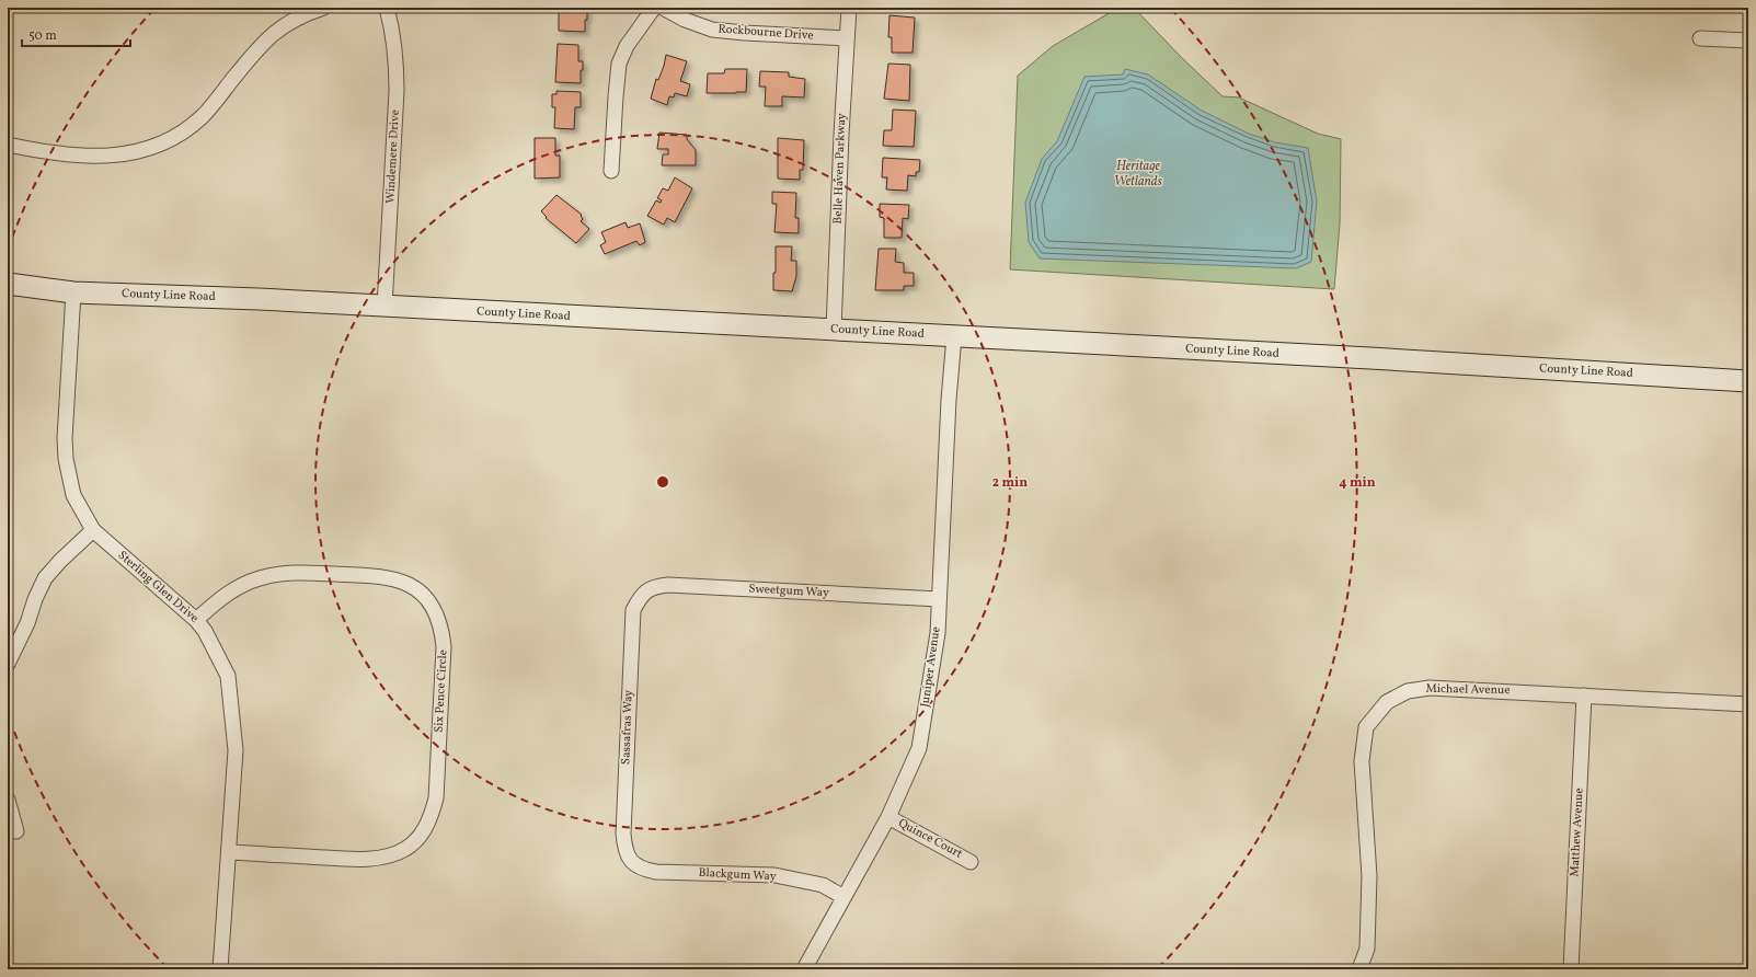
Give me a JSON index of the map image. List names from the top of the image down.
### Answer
{
  "streets": {
    "main road": ["County Line Road"],
    "street": [
      "Rockbourne Drive",
      "Windemere Drive",
      "Belle Haven Parkway",
      "Sterling Glen Drive",
      "Sweetgum Way",
      "Juniper Avenue",
      "Michael Avenue",
      "Six Pence Circle",
      "Sassafras Way",
      "Matthew Avenue",
      "Quince Court",
      "Blackgum Way"
    ]
  },
  "crossings": [
    ["Rockbourne Drive", "Belle Haven Parkway"],
    ["Windemere Drive", "County Line Road"],
    ["Belle Haven Parkway", "County Line Road"],
    ["County Line Road", "Sterling Glen Drive"],
    ["County Line Road", "Juniper Avenue"],
    ["Sterling Glen Drive", "Six Pence Circle"],
    ["Sweetgum Way", "Juniper Avenue"],
    ["Sweetgum Way", "Sassafras Way"],
    ["Juniper Avenue", "Quince Court"],
    ["Juniper Avenue", "Blackgum Way"],
    ["Michael Avenue", "Matthew Avenue"],
    ["Sassafras Way", "Blackgum Way"]
  ],
  "water": ["Heritage Wetlands"],
  "scale_bar": "50 m",
  "rings": ["2 min", "4 min"]
}
